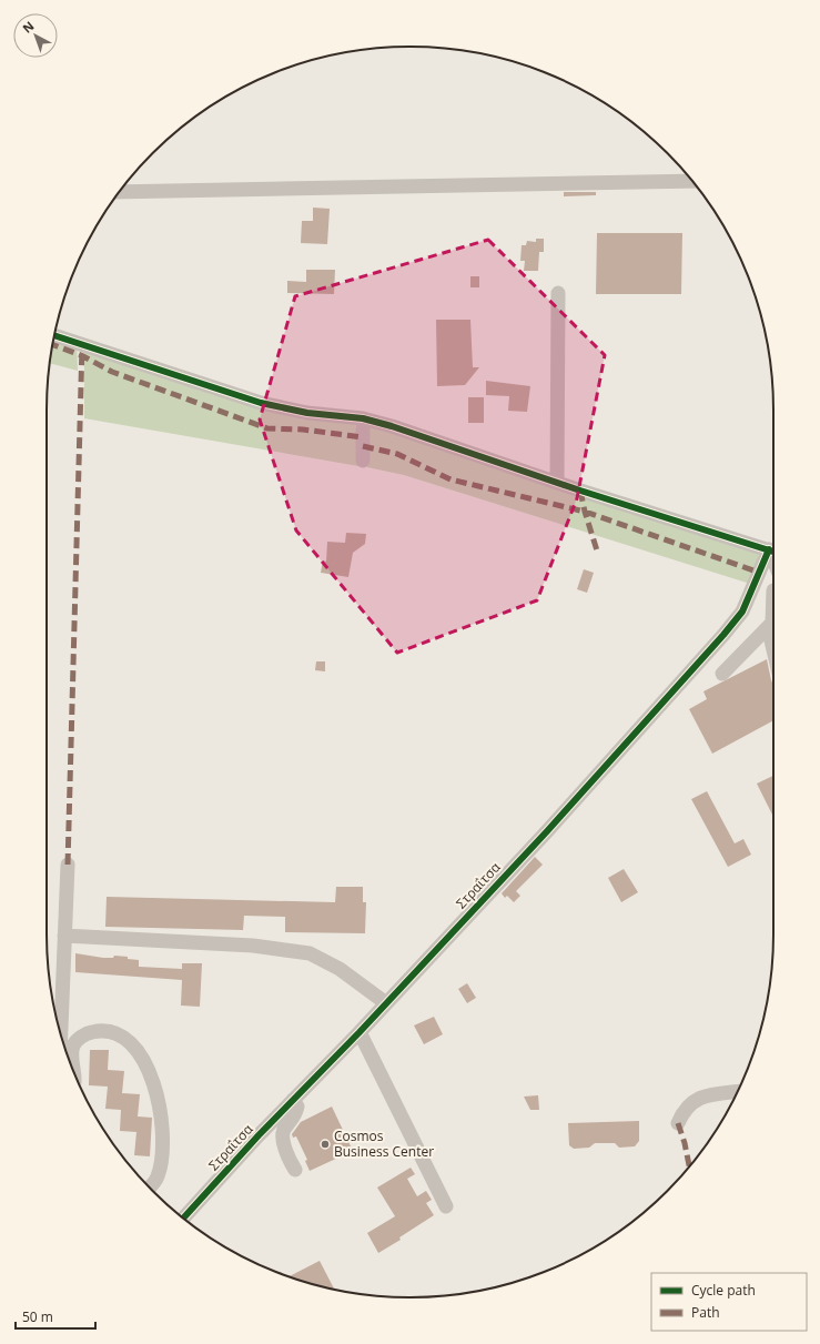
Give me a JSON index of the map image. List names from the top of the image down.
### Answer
{
  "streets": {
    "street": ["Στραΐτσα"]
  },
  "places": ["Cosmos Business Center"],
  "legend": ["Cycle path", "Path"],
  "scale_bar": "50 m",
  "north": "top left"
}
